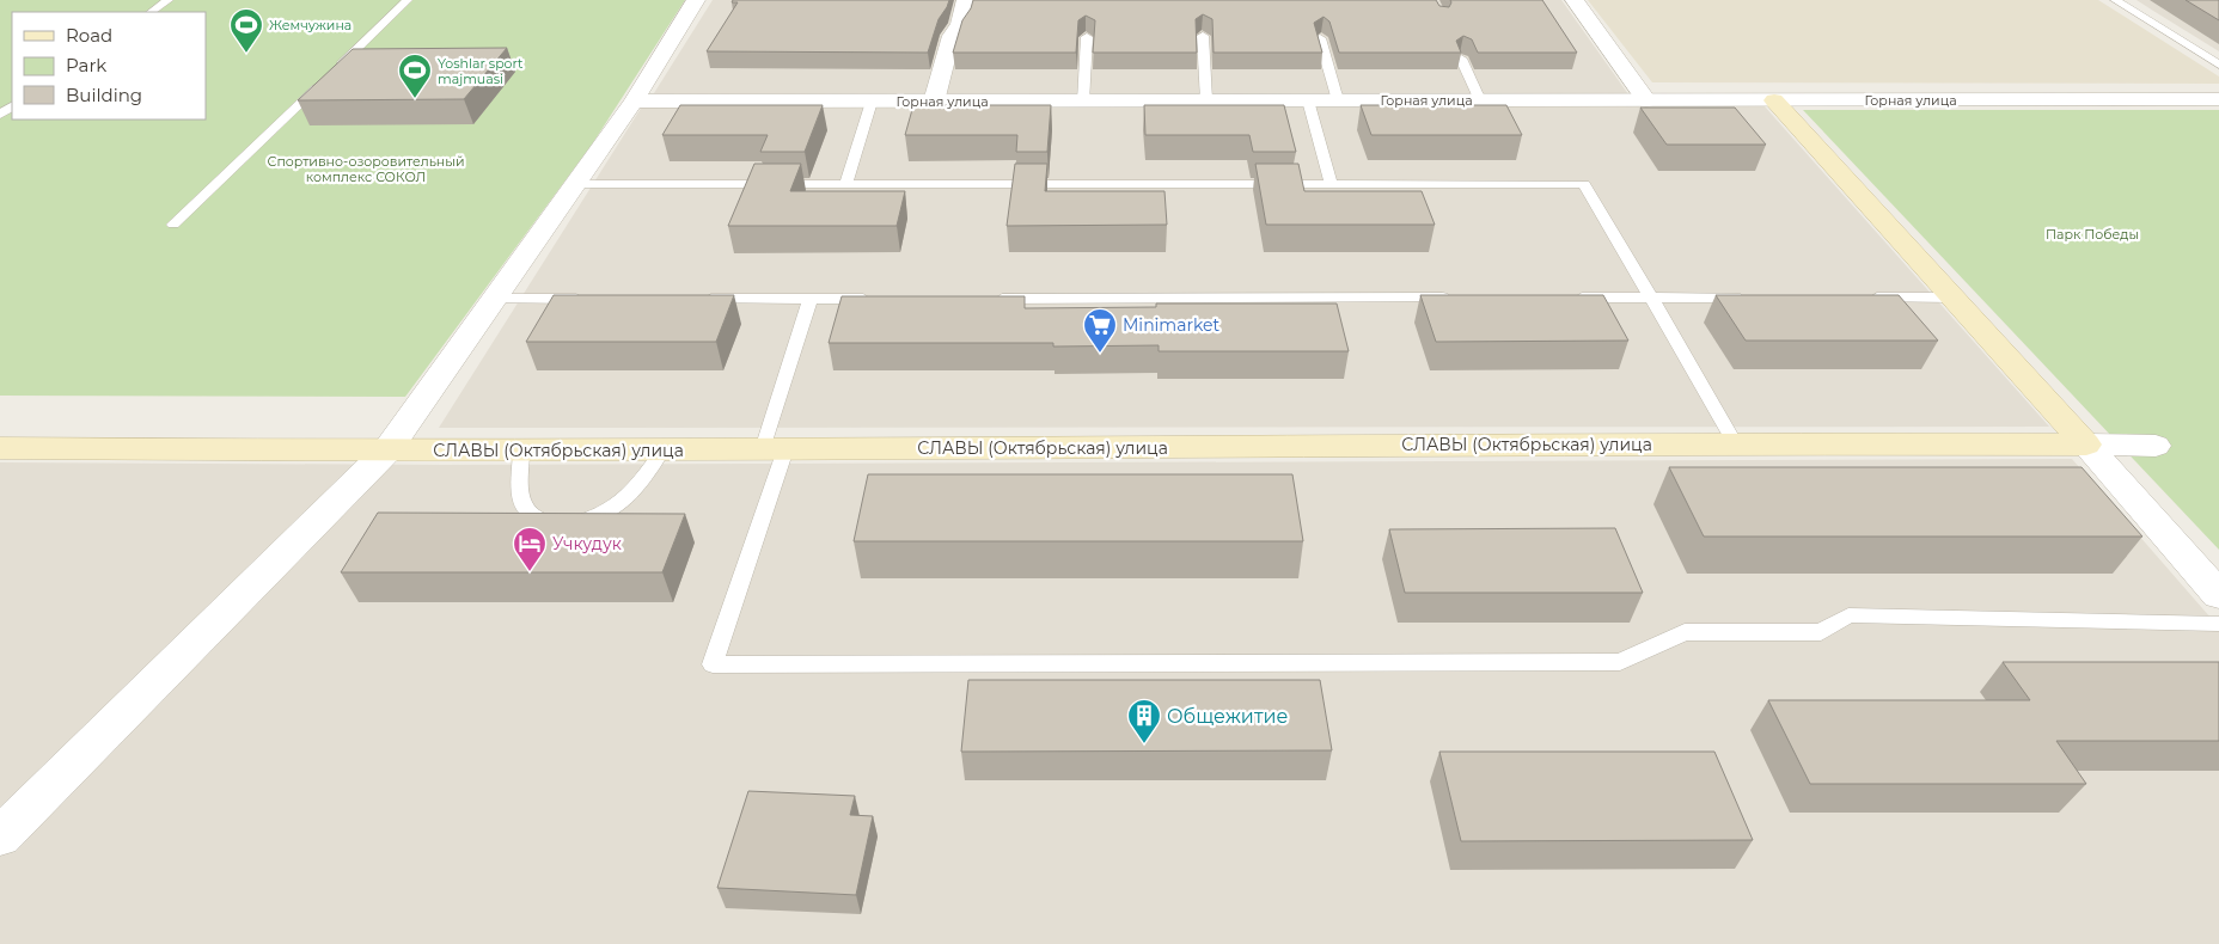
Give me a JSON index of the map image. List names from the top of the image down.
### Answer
{
  "streets": {
    "main road": ["СЛАВЫ (Октябрьская) улица"],
    "street": ["Горная улица"]
  },
  "parks": ["Спортивно-озоровительный комплекс СОКОЛ", "Парк Победы"],
  "places": {
    "sports": ["Жемчужина", "Yoshlar sport majmuasi"],
    "supermarket": ["Minimarket"],
    "hotel": ["Учкудук"],
    "building": ["Общежитие"]
  },
  "legend": ["Road", "Park", "Building"]
}
